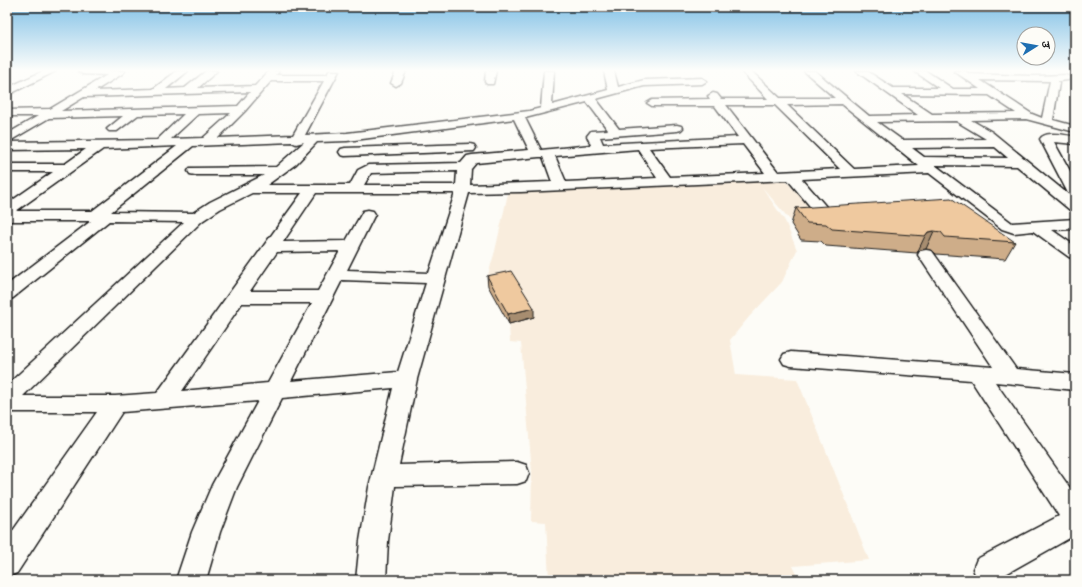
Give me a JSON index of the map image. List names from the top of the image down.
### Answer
{
  "north": "right"
}
